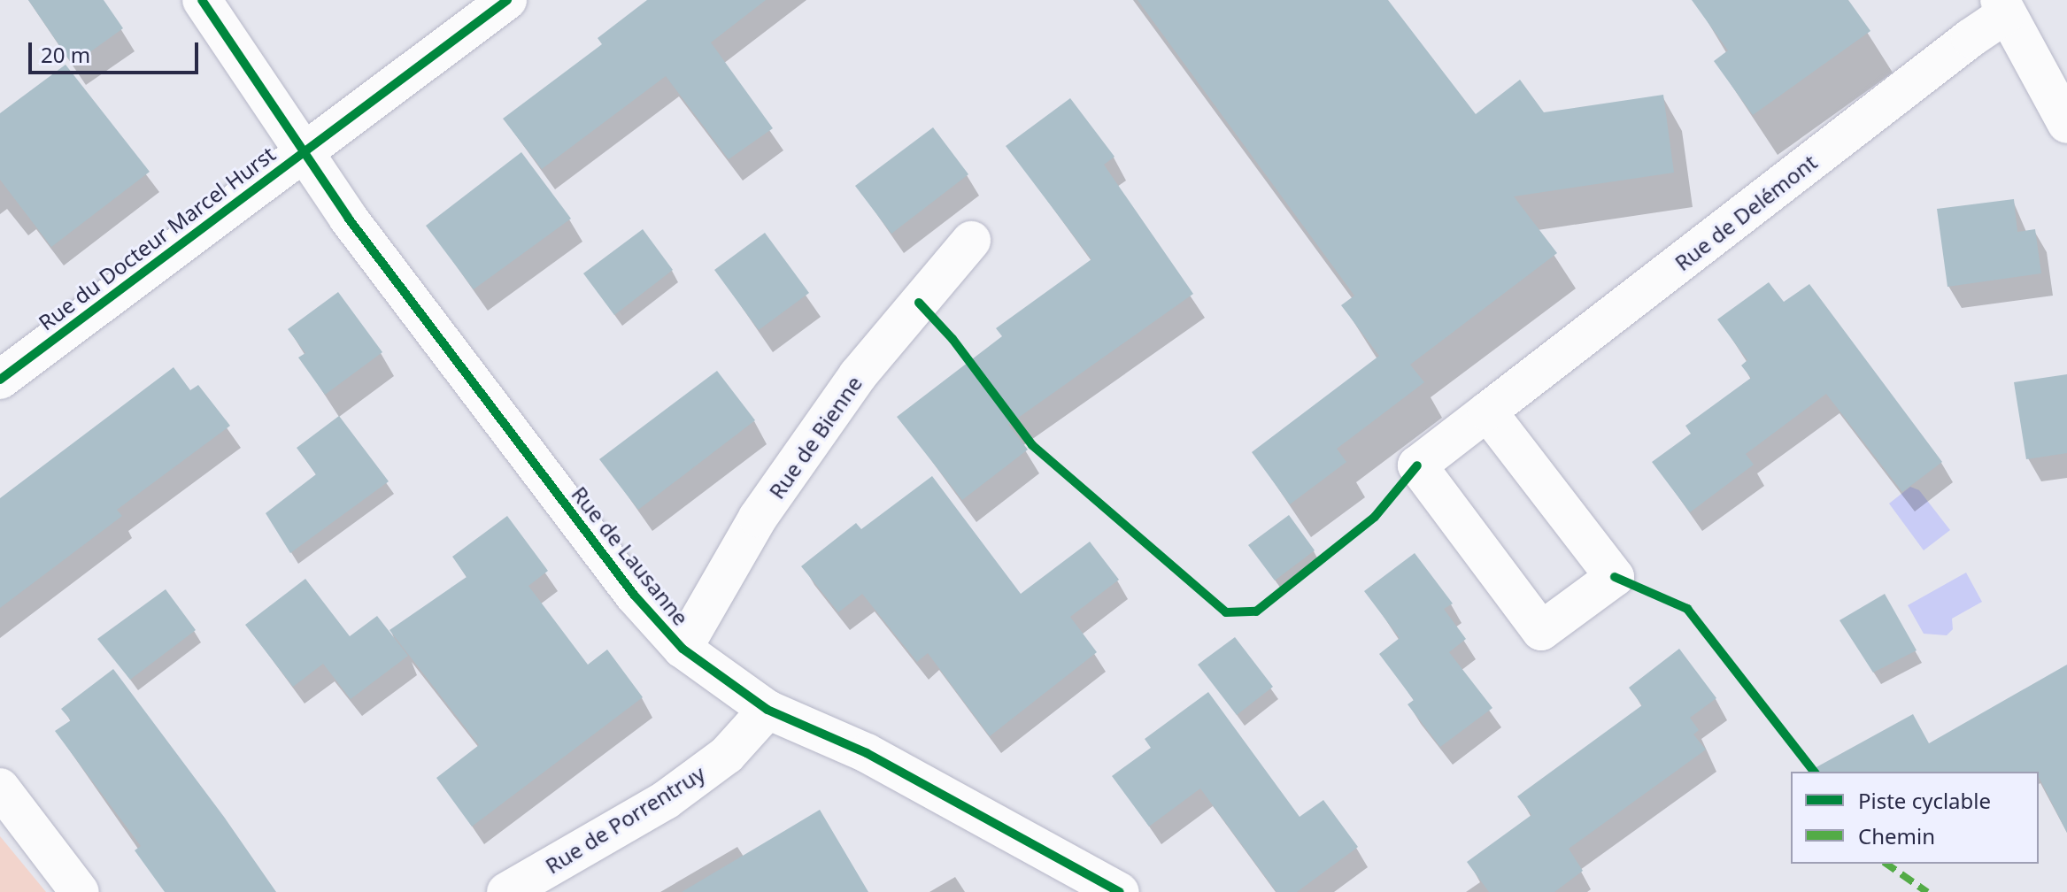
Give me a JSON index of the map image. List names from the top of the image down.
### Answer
{
  "streets": {
    "street": [
      "Rue de Delémont",
      "Rue du Docteur Marcel Hurst",
      "Rue de Bienne",
      "Rue de Lausanne",
      "Rue de Porrentruy"
    ]
  },
  "crossings": [
    ["Rue du Docteur Marcel Hurst", "Rue de Lausanne"],
    ["Rue de Bienne", "Rue de Lausanne"],
    ["Rue de Lausanne", "Rue de Porrentruy"]
  ],
  "legend": ["Piste cyclable", "Chemin"],
  "scale_bar": "20 m"
}
